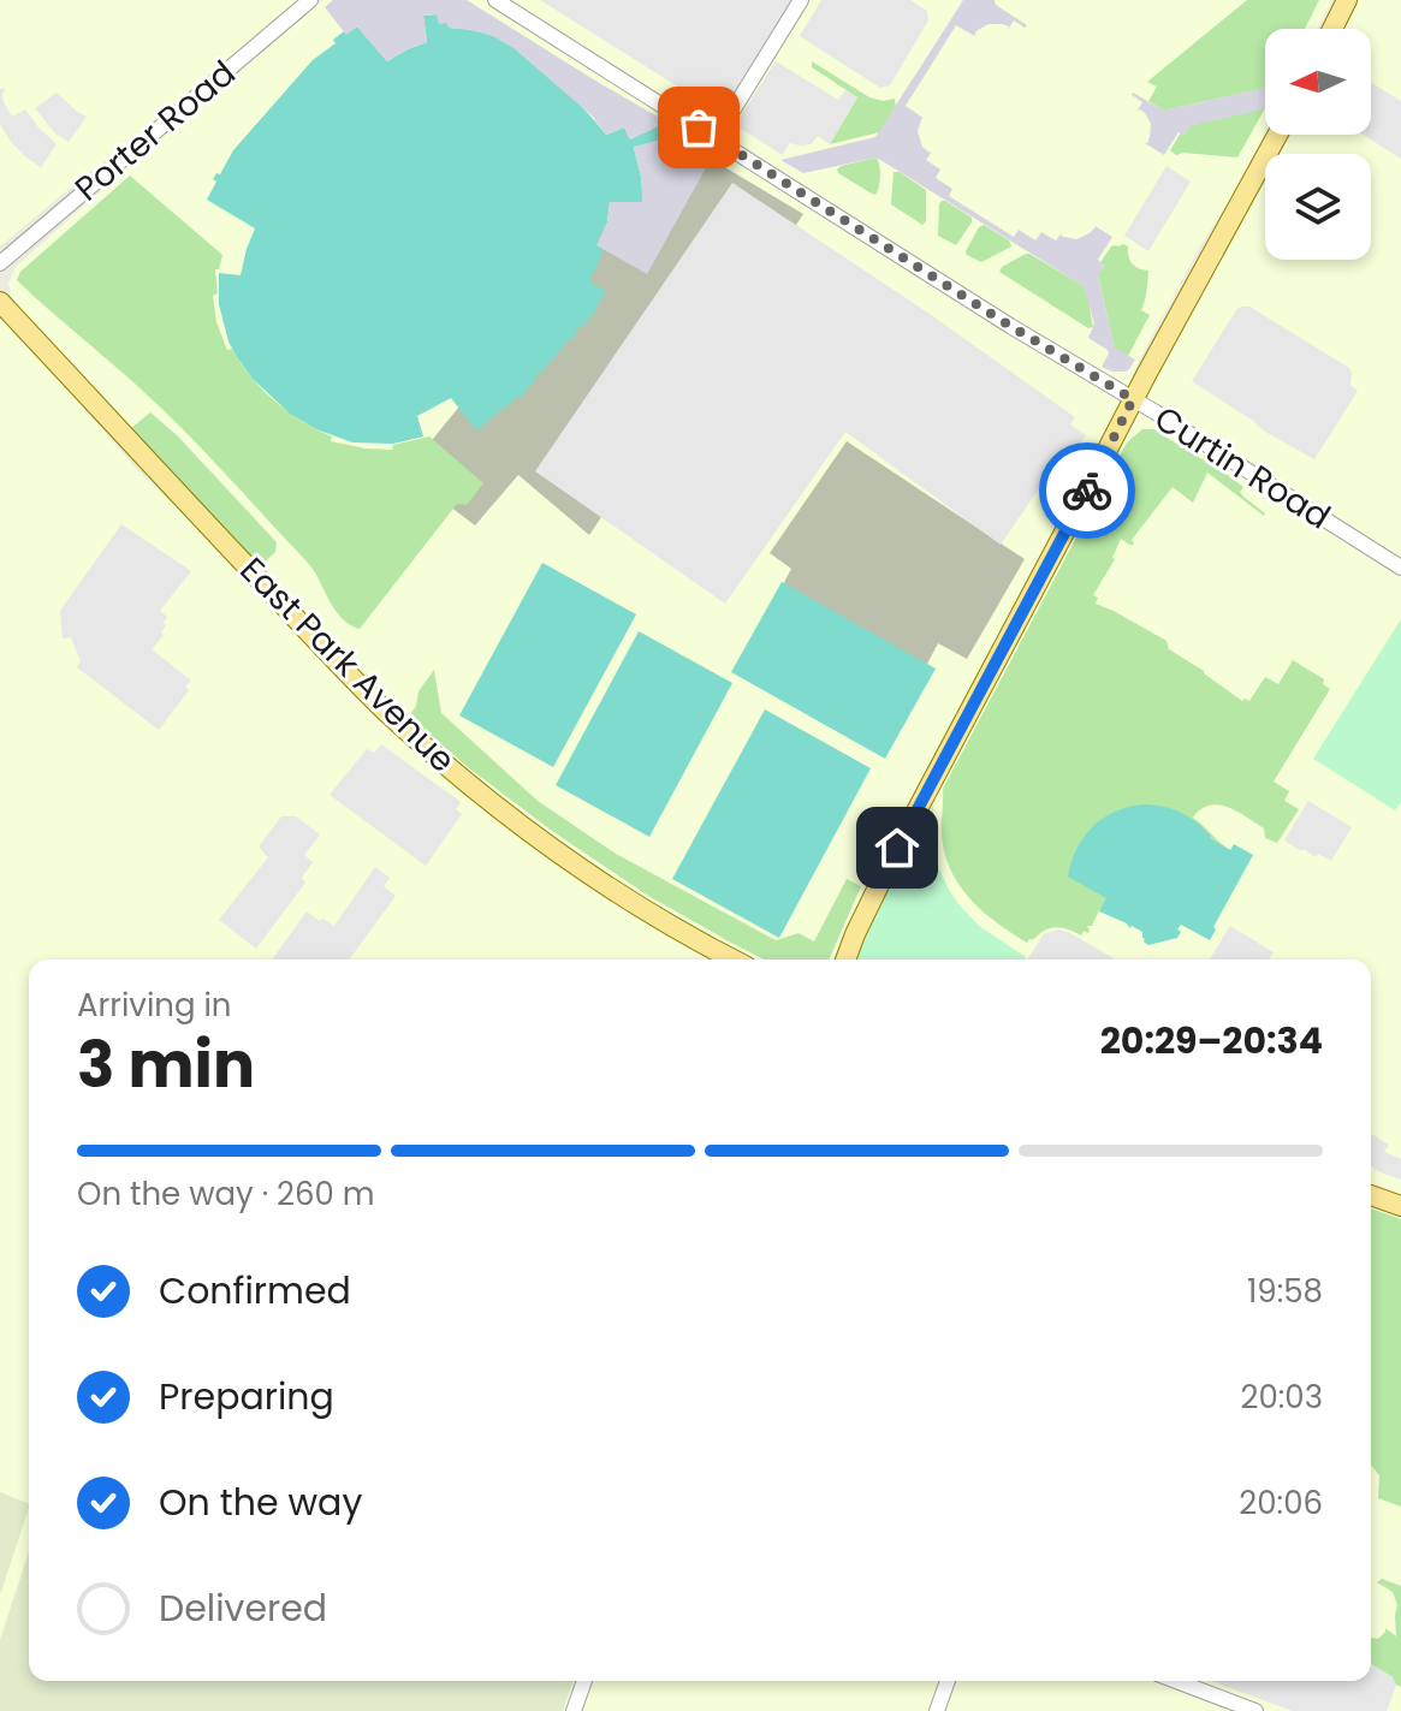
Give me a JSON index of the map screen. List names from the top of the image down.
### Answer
{
  "streets": {
    "main road": ["East Park Avenue"],
    "street": ["Porter Road", "Curtin Road"]
  },
  "north": "left",
  "page": {
    "heading": ["3 min", "Arriving in", "20:29–20:34"],
    "bar": "On the way · 260 m",
    "list": [
      ["Confirmed", "19:58"],
      ["Preparing", "20:03"],
      ["On the way", "20:06"],
      "Delivered"
    ]
  }
}
